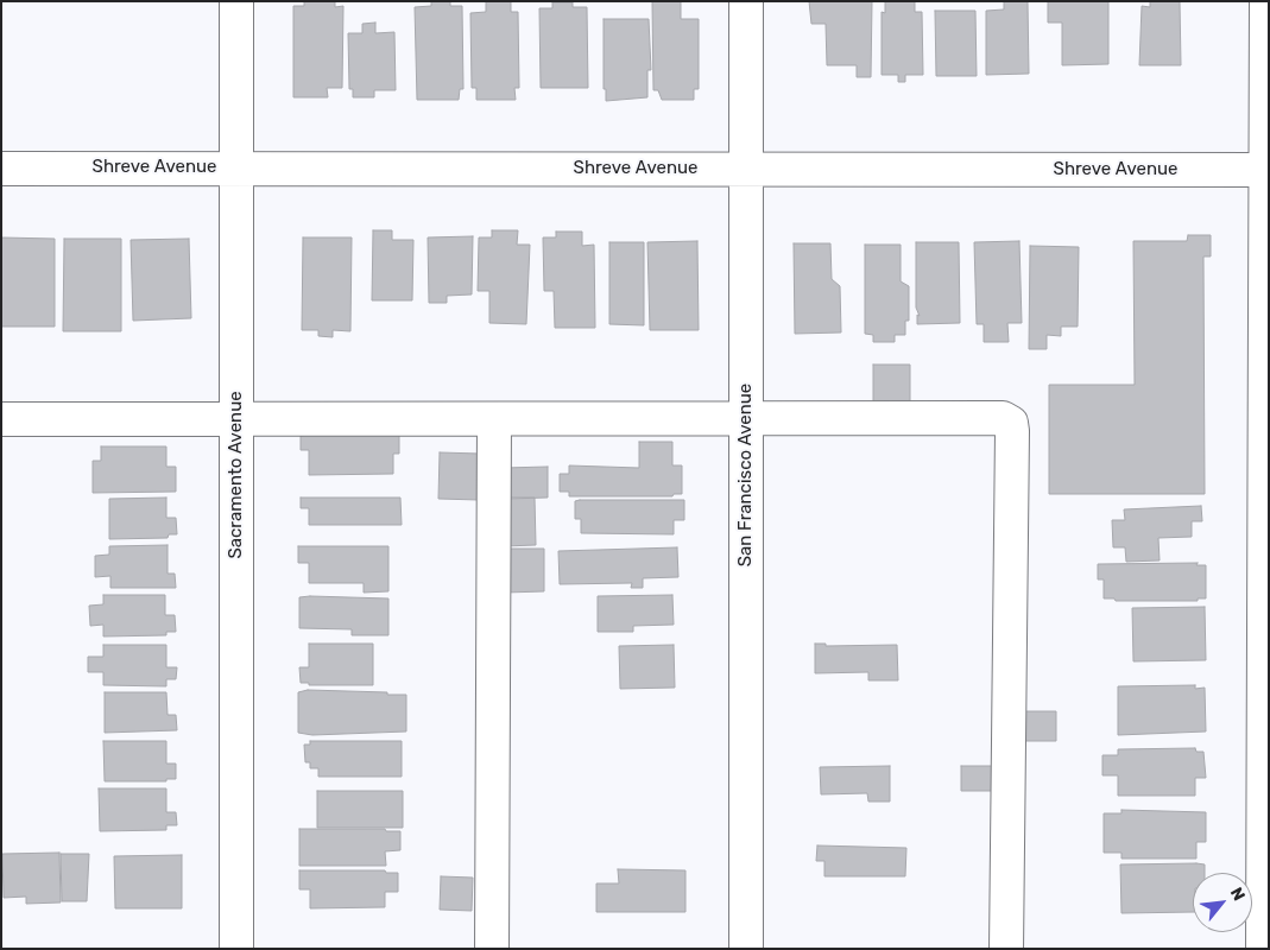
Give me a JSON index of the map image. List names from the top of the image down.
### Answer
{
  "streets": {
    "street": ["Shreve Avenue", "Sacramento Avenue", "San Francisco Avenue"]
  },
  "crossings": [
    ["Shreve Avenue", "Sacramento Avenue"],
    ["Shreve Avenue", "San Francisco Avenue"]
  ],
  "north": "top right"
}
